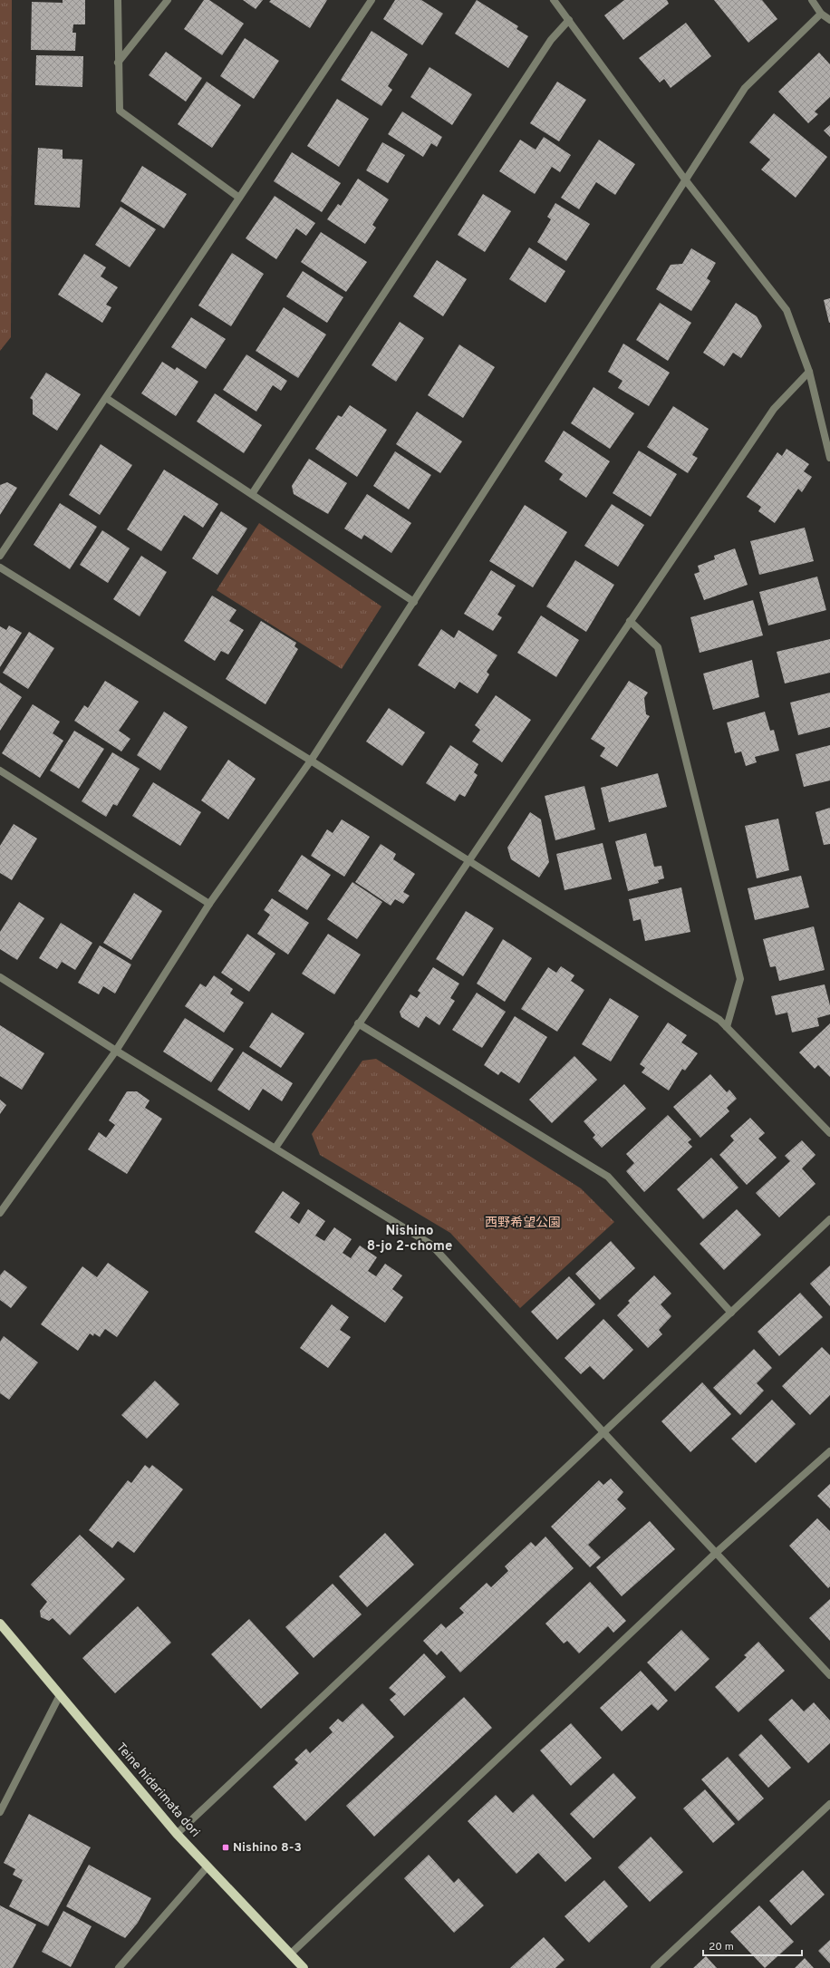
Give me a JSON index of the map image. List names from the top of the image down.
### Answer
{
  "streets": {
    "main road": ["Teine hidarimata dori"]
  },
  "districts": ["Nishino 8-jo 2-chome"],
  "parks": ["西野希望公園"],
  "places": {
    "transit": ["Nishino 8-3"]
  },
  "scale_bar": "20 m"
}
